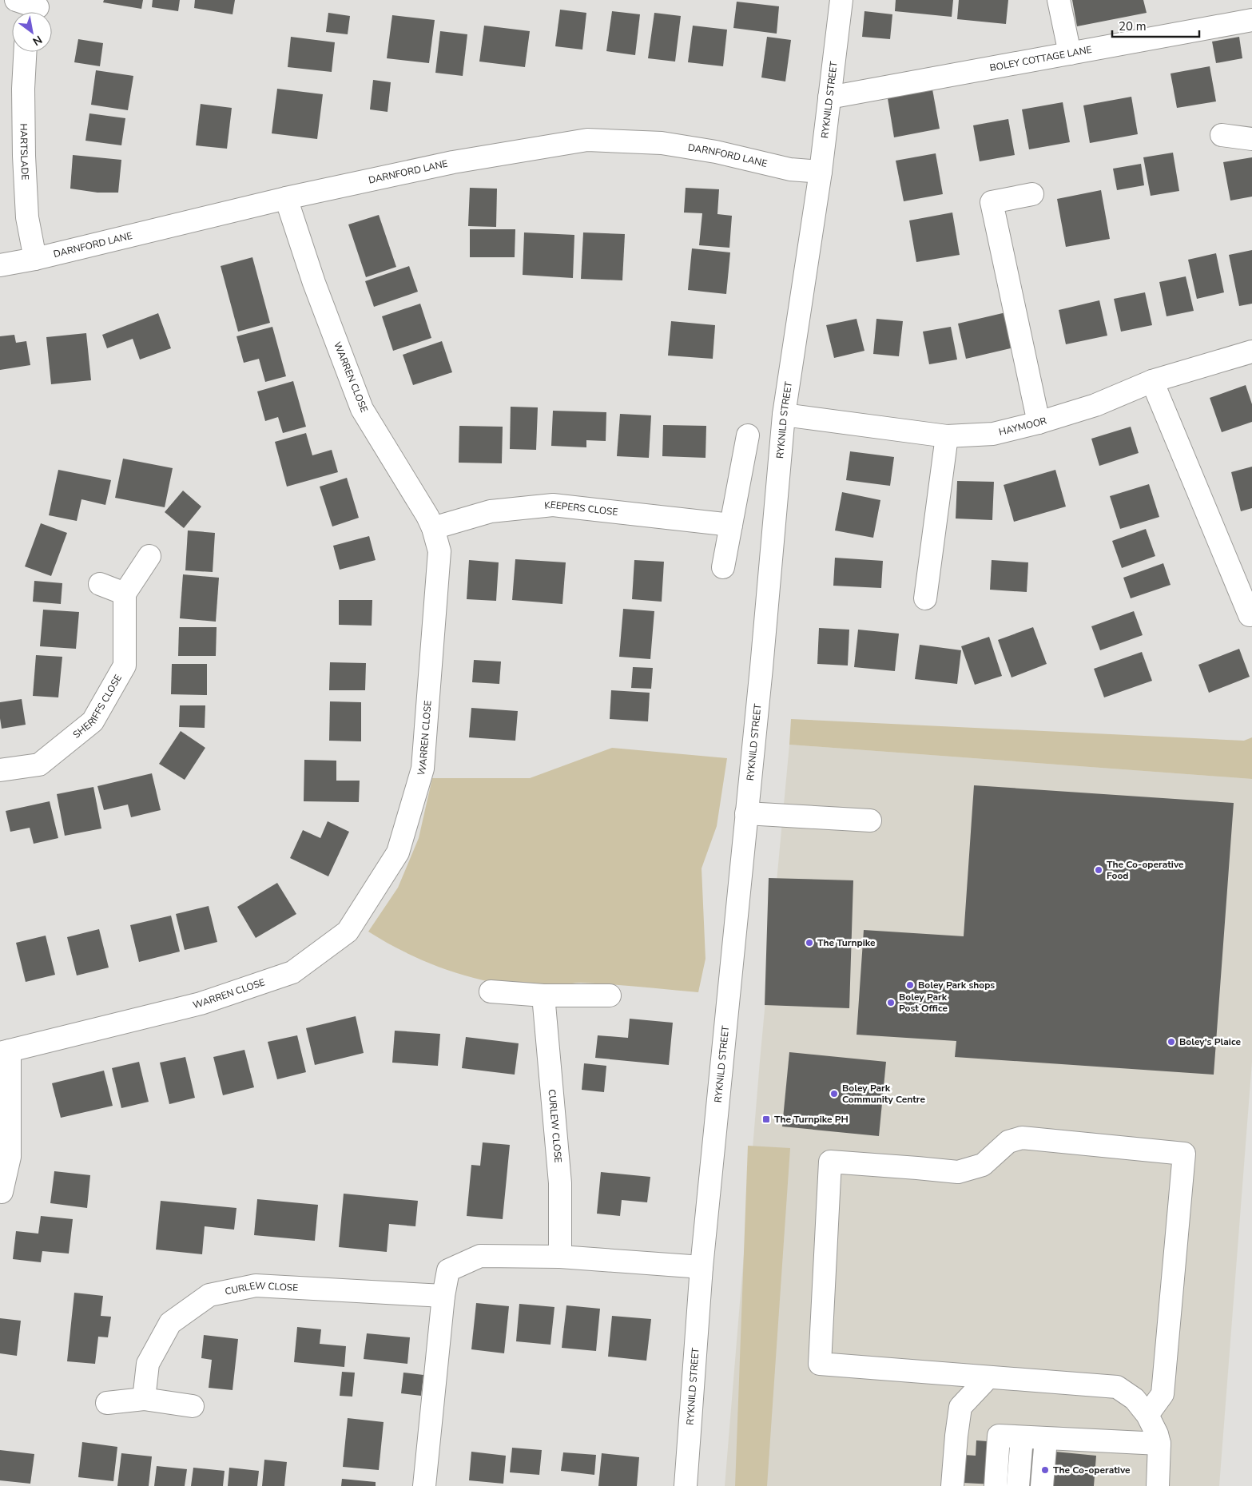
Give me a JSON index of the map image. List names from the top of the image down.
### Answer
{
  "streets": {
    "street": [
      "BOLEY COTTAGE LANE",
      "RYKNILD STREET",
      "HARTSLADE",
      "DARNFORD LANE",
      "WARREN CLOSE",
      "HAYMOOR",
      "KEEPERS CLOSE",
      "SHERIFFS CLOSE",
      "CURLEW CLOSE"
    ]
  },
  "crossings": [
    ["BOLEY COTTAGE LANE", "RYKNILD STREET"],
    ["RYKNILD STREET", "DARNFORD LANE"],
    ["RYKNILD STREET", "HAYMOOR"],
    ["HARTSLADE", "DARNFORD LANE"],
    ["DARNFORD LANE", "WARREN CLOSE"],
    ["WARREN CLOSE", "KEEPERS CLOSE"]
  ],
  "places": {
    "other": [
      "The Co-operative Food",
      "The Turnpike",
      "Boley Park shops",
      "Boley Park Post Office",
      "Boley's Plaice",
      "Boley Park Community Centre",
      "The Co-operative"
    ],
    "transit": ["The Turnpike PH"]
  },
  "scale_bar": "20 m",
  "north": "bottom right"
}
